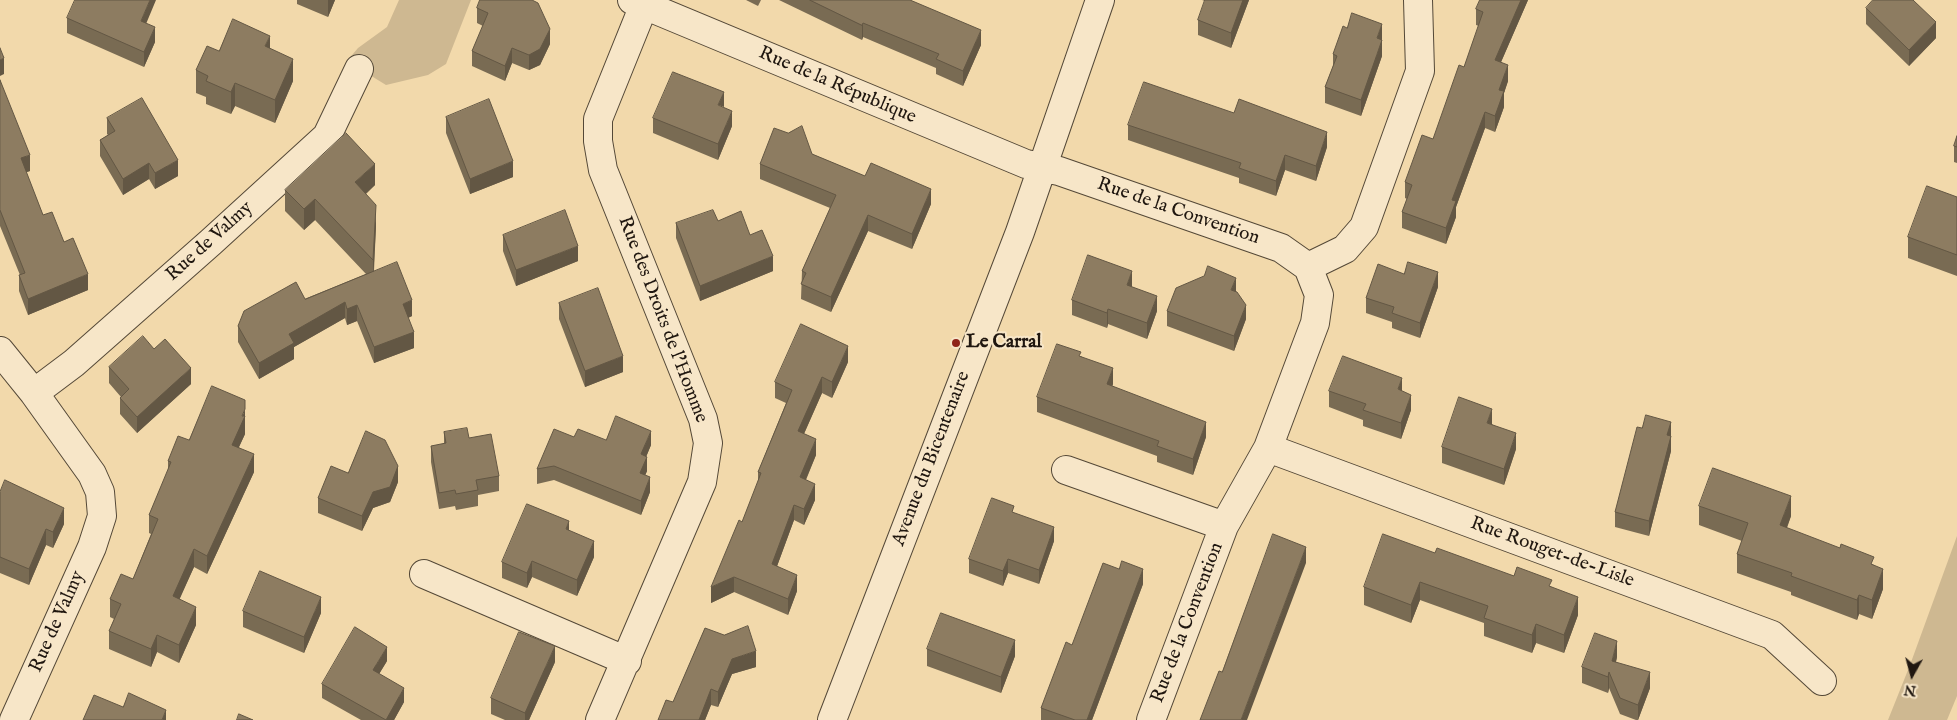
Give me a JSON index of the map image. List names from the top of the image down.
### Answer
{
  "streets": {
    "street": [
      "Rue de la République",
      "Rue de la Convention",
      "Rue de Valmy",
      "Rue des Droits de l'Homme",
      "Avenue du Bicentenaire",
      "Rue Rouget-de-Lisle"
    ]
  },
  "crossings": [
    ["Rue de la République", "Rue de la Convention"],
    ["Rue de la République", "Rue des Droits de l'Homme"],
    ["Rue de la République", "Avenue du Bicentenaire"],
    ["Rue de la Convention", "Avenue du Bicentenaire"],
    ["Rue de la Convention", "Rue Rouget-de-Lisle"]
  ],
  "places": ["Le Carral"],
  "north": "bottom"
}
